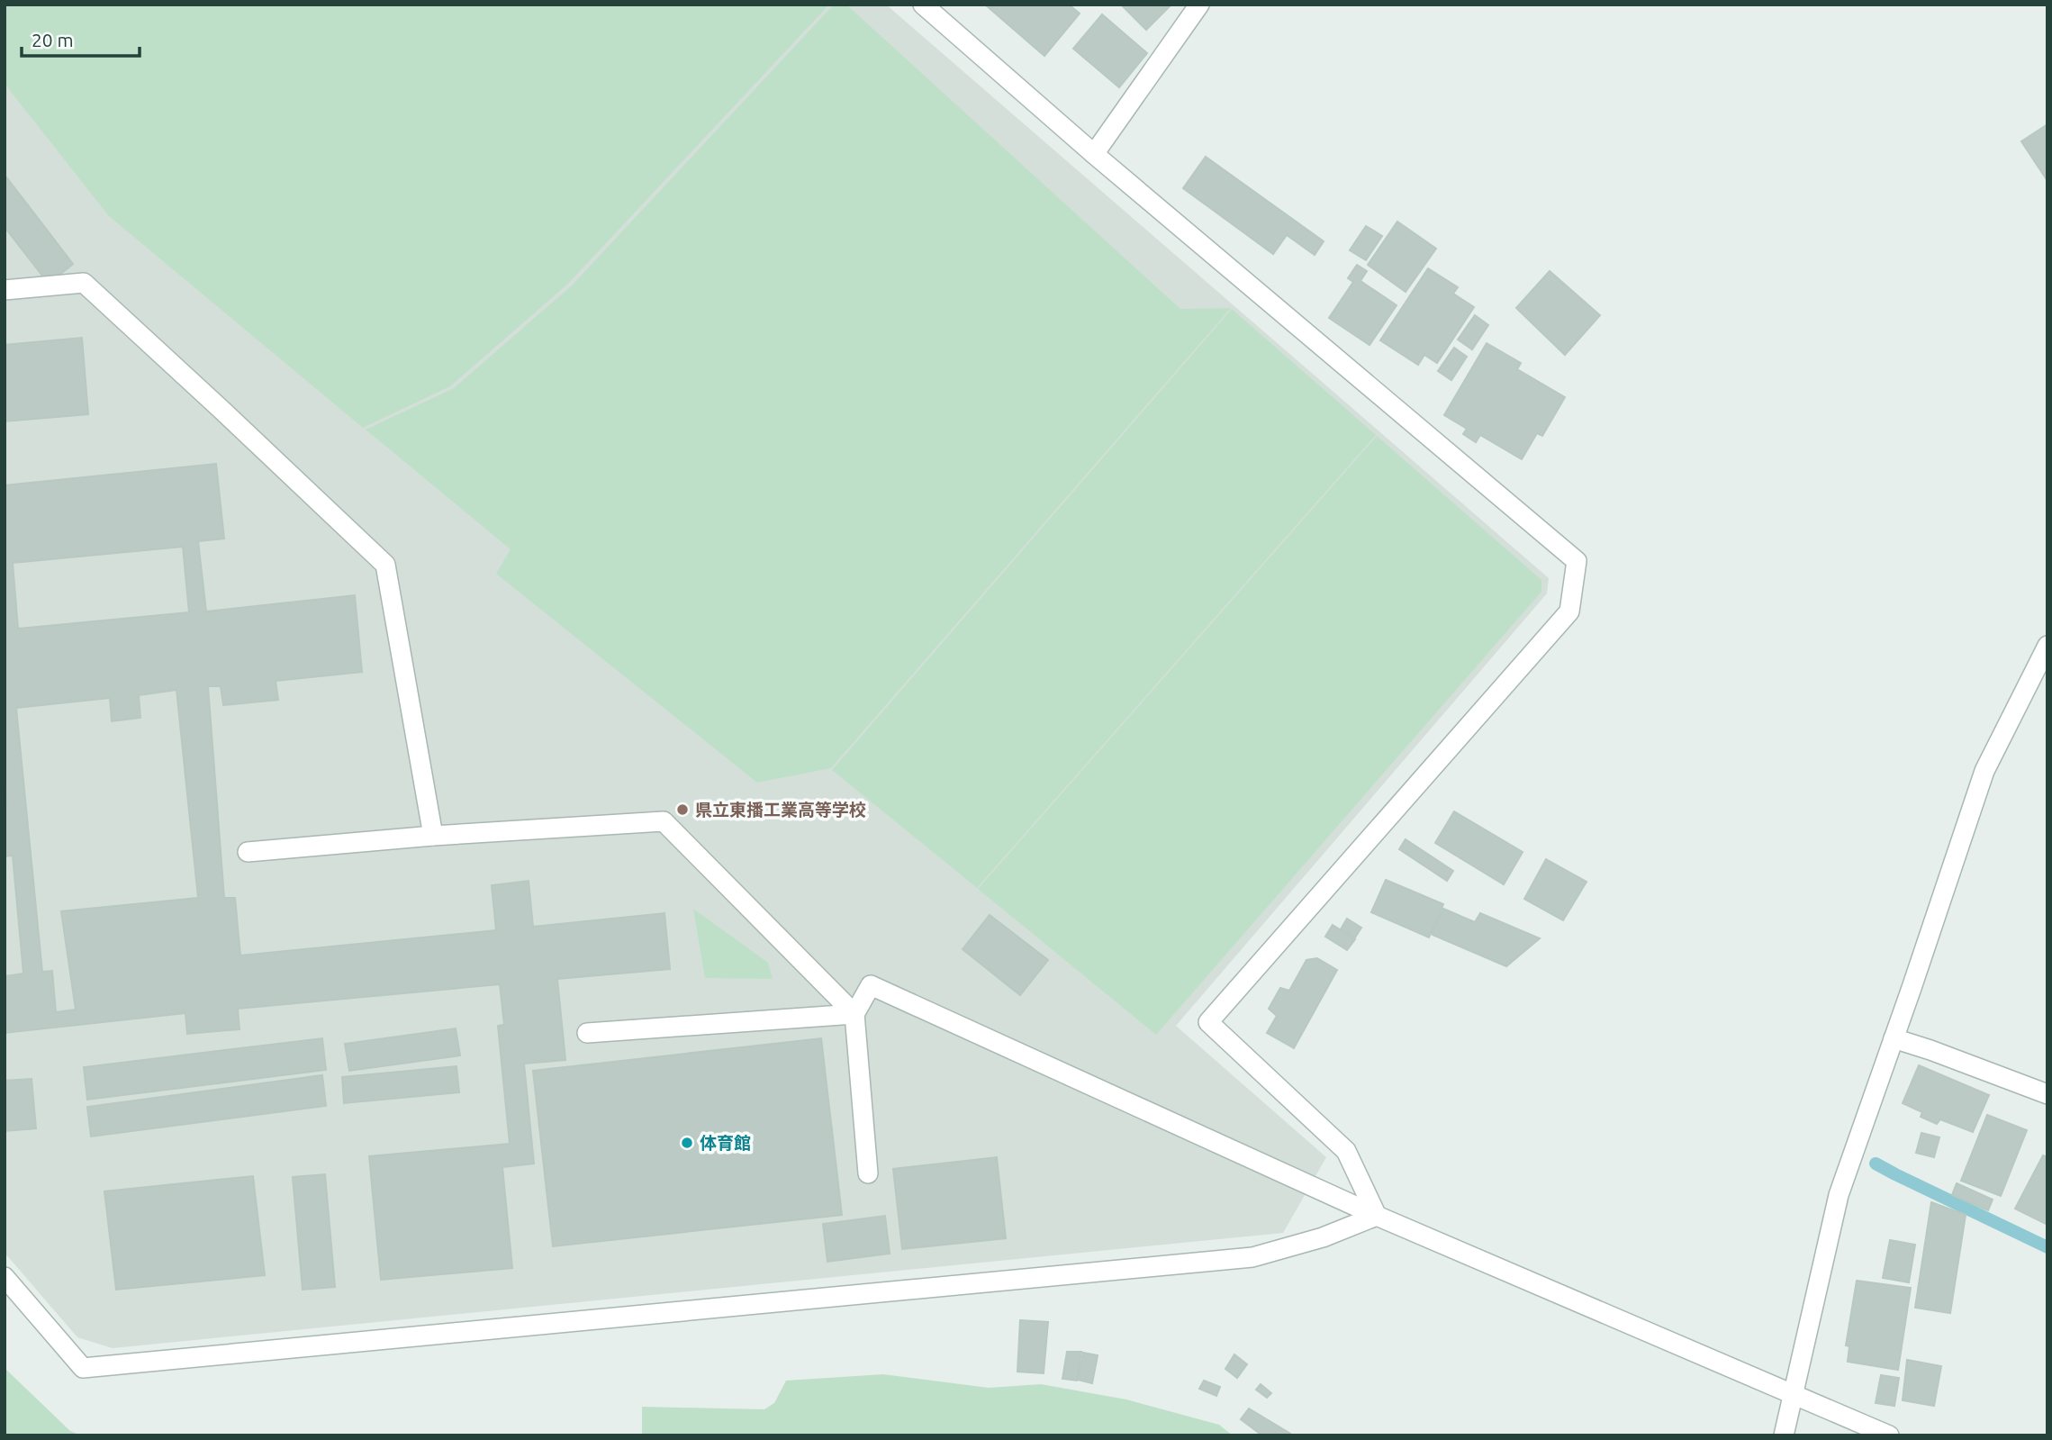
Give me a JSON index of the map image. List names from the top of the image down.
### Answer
{
  "places": ["県立東播工業高等学校", "体育館"],
  "scale_bar": "20 m"
}
